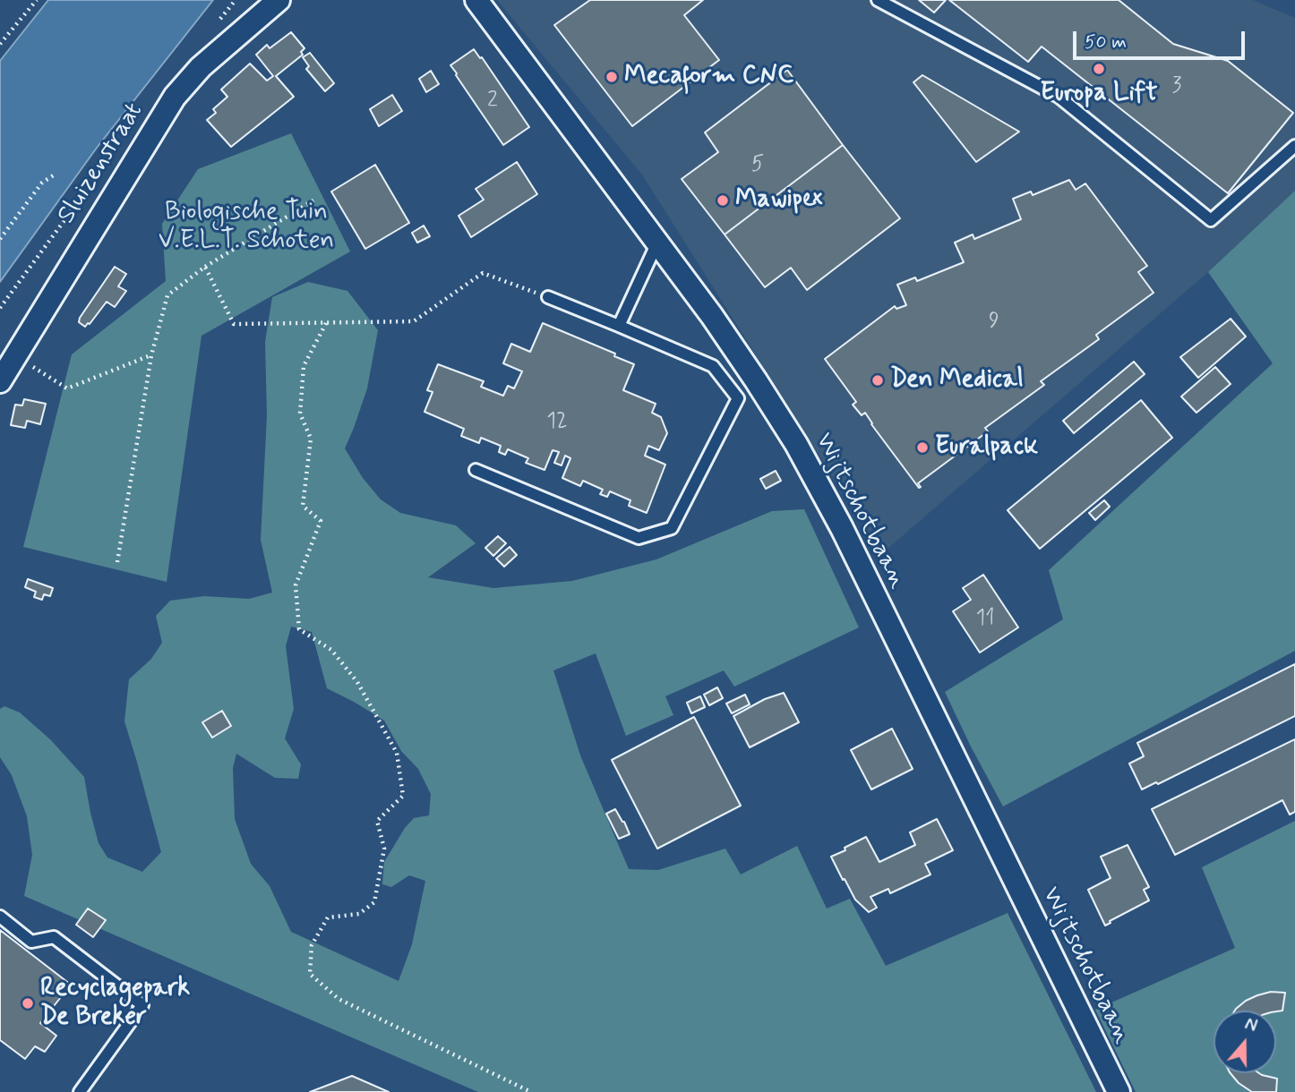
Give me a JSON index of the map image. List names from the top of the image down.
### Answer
{
  "streets": {
    "street": ["Sluizenstraat", "Wijtschotbaan"]
  },
  "parks": ["Biologische Tuin V.E.L.T. Schoten"],
  "places": [
    "Europa Lift",
    "Mecaform CNC",
    "Mawipex",
    "Den Medical",
    "Euralpack",
    "Recyclagepark De Breker"
  ],
  "house_numbers": [
    "3",
    "2",
    "5",
    "9",
    "12",
    "11"
  ],
  "scale_bar": "50 m",
  "north": "top"
}
